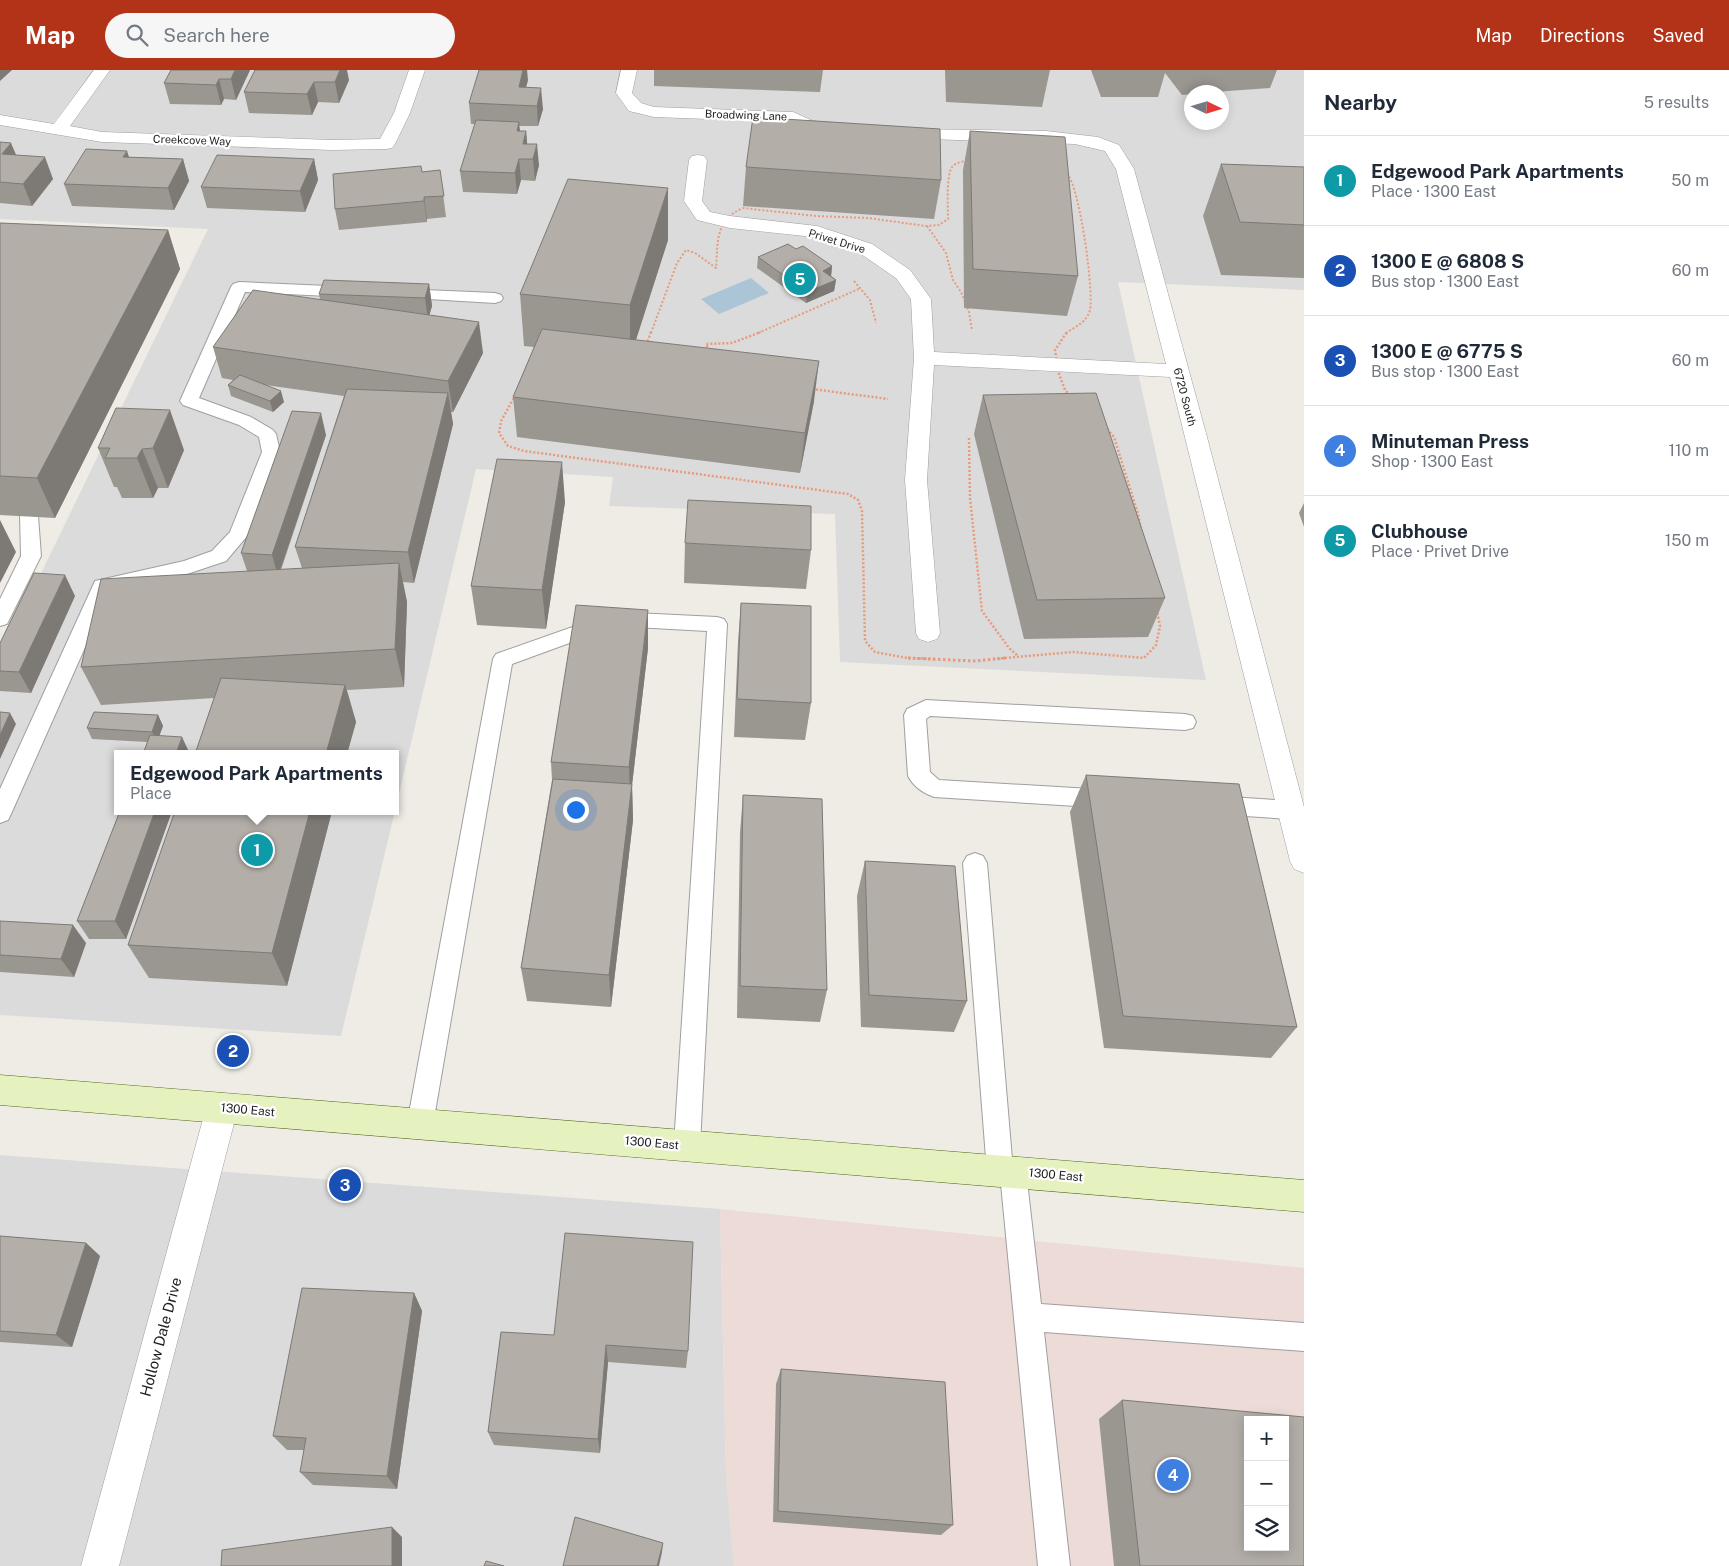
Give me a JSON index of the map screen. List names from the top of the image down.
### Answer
{
  "streets": {
    "main road": ["1300 East"],
    "street": [
      "Broadwing Lane",
      "Creekcove Way",
      "Privet Drive",
      "6720 South",
      "Hollow Dale Drive"
    ]
  },
  "crossings": [
    ["1300 East", "Hollow Dale Drive"]
  ],
  "north": "right",
  "page": {
    "header": "Map",
    "search": "Search here",
    "nav": ["Map", "Directions", "Saved"],
    "heading": ["Nearby", "5 results"],
    "list": [
      {
        "mark": "1",
        "name": "Edgewood Park Apartments",
        "note": "Place · 1300 East",
        "value": "50 m"
      },
      {
        "mark": "2",
        "name": "1300 E @ 6808 S",
        "note": "Bus stop · 1300 East",
        "value": "60 m"
      },
      {
        "mark": "3",
        "name": "1300 E @ 6775 S",
        "note": "Bus stop · 1300 East",
        "value": "60 m"
      },
      {
        "mark": "4",
        "name": "Minuteman Press",
        "note": "Shop · 1300 East",
        "value": "110 m"
      },
      {
        "mark": "5",
        "name": "Clubhouse",
        "note": "Place · Privet Drive",
        "value": "150 m"
      }
    ],
    "pins": [
      "5",
      "1",
      "2",
      "3",
      "4"
    ],
    "popup": ["Edgewood Park Apartments", "Place"],
    "map_buttons": ["+", "−"]
  }
}
